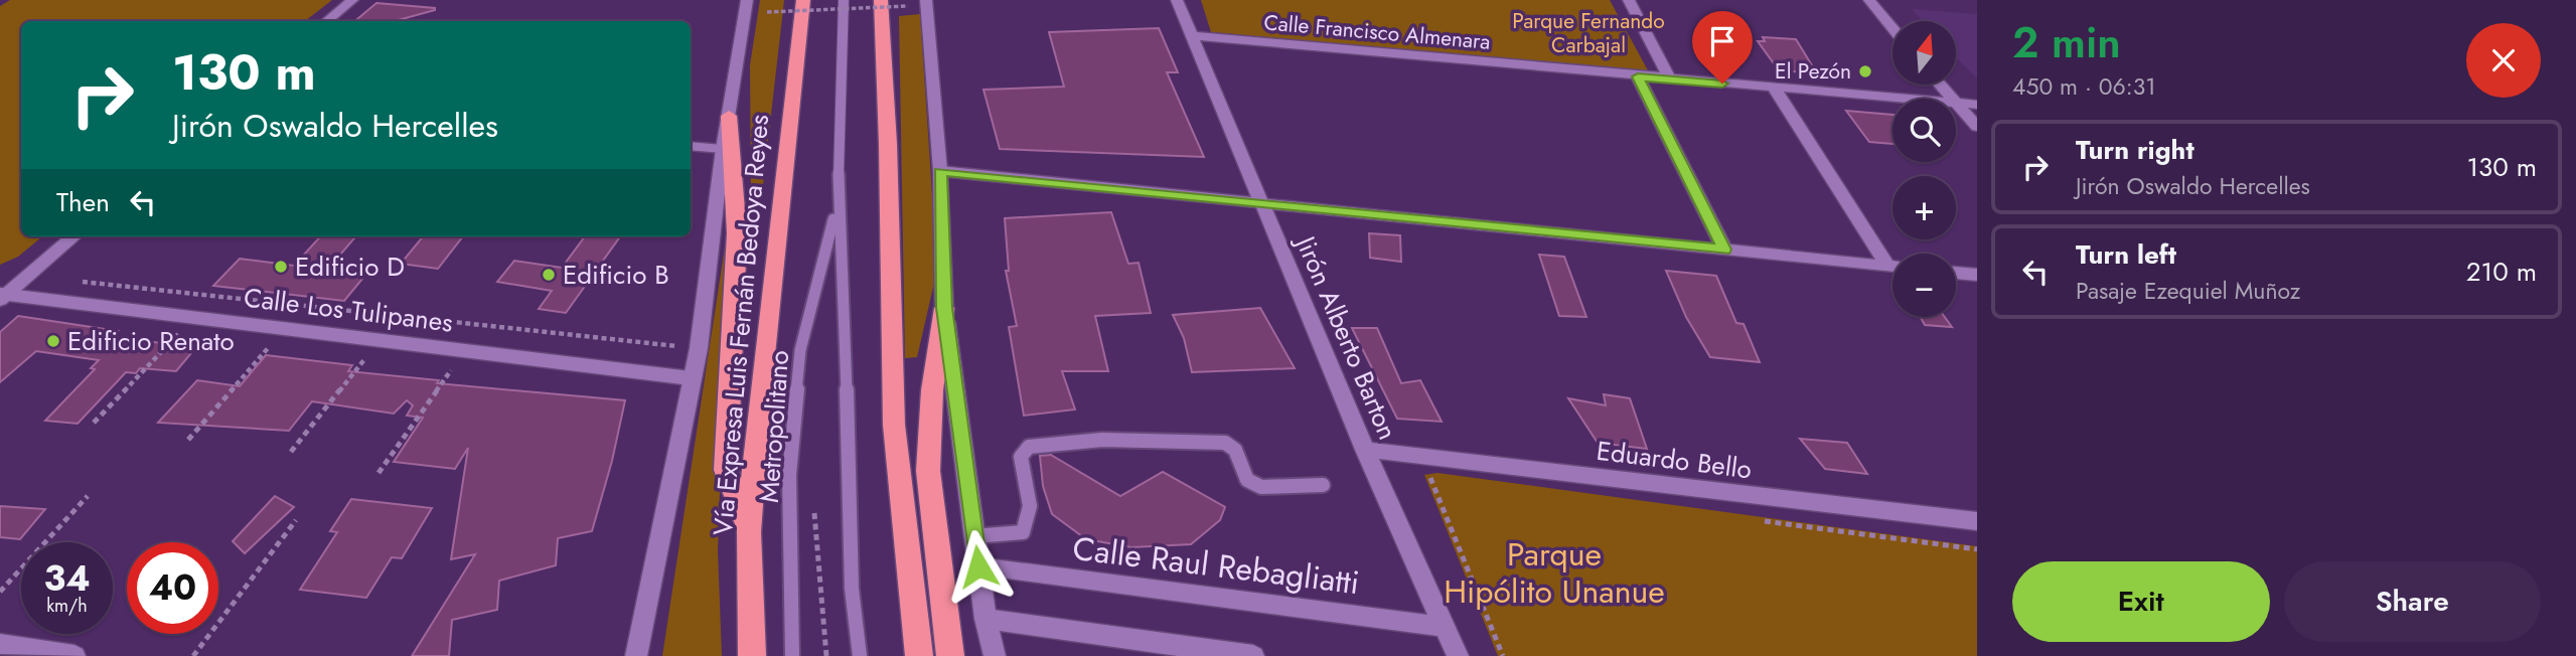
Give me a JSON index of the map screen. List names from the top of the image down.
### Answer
{
  "streets": {
    "highway": ["Vía Expresa Luis Fernán Bedoya Reyes"],
    "street": [
      "Calle Francisco Almenara",
      "Calle Los Tulipanes",
      "Jirón Alberto Barton",
      "Eduardo Bello",
      "Calle Raul Rebagliatti"
    ],
    "lane": ["Metropolitano"]
  },
  "crossings": [
    ["Calle Francisco Almenara", "Jirón Alberto Barton"],
    ["Jirón Alberto Barton", "Eduardo Bello"],
    ["Jirón Alberto Barton", "Calle Raul Rebagliatti"]
  ],
  "parks": ["Parque Fernando Carbajal", "Parque Hipólito Unanue"],
  "places": [
    "El Pezón",
    "Edificio D",
    "Edificio B",
    "Edificio Renato"
  ],
  "north": "top",
  "page": {
    "heading": ["2 min", "450 m · 06:31"],
    "map_buttons": ["+", "−"],
    "turn": ["130 m", "Jirón Oswaldo Hercelles"],
    "list": [
      {
        "name": "Turn right",
        "note": "Jirón Oswaldo Hercelles",
        "value": "130 m"
      },
      {
        "name": "Turn left",
        "note": "Pasaje Ezequiel Muñoz",
        "value": "210 m"
      }
    ],
    "then": "Then",
    "speed": "34 km/h",
    "limit": "40",
    "buttons": ["Exit", "Share"]
  }
}
